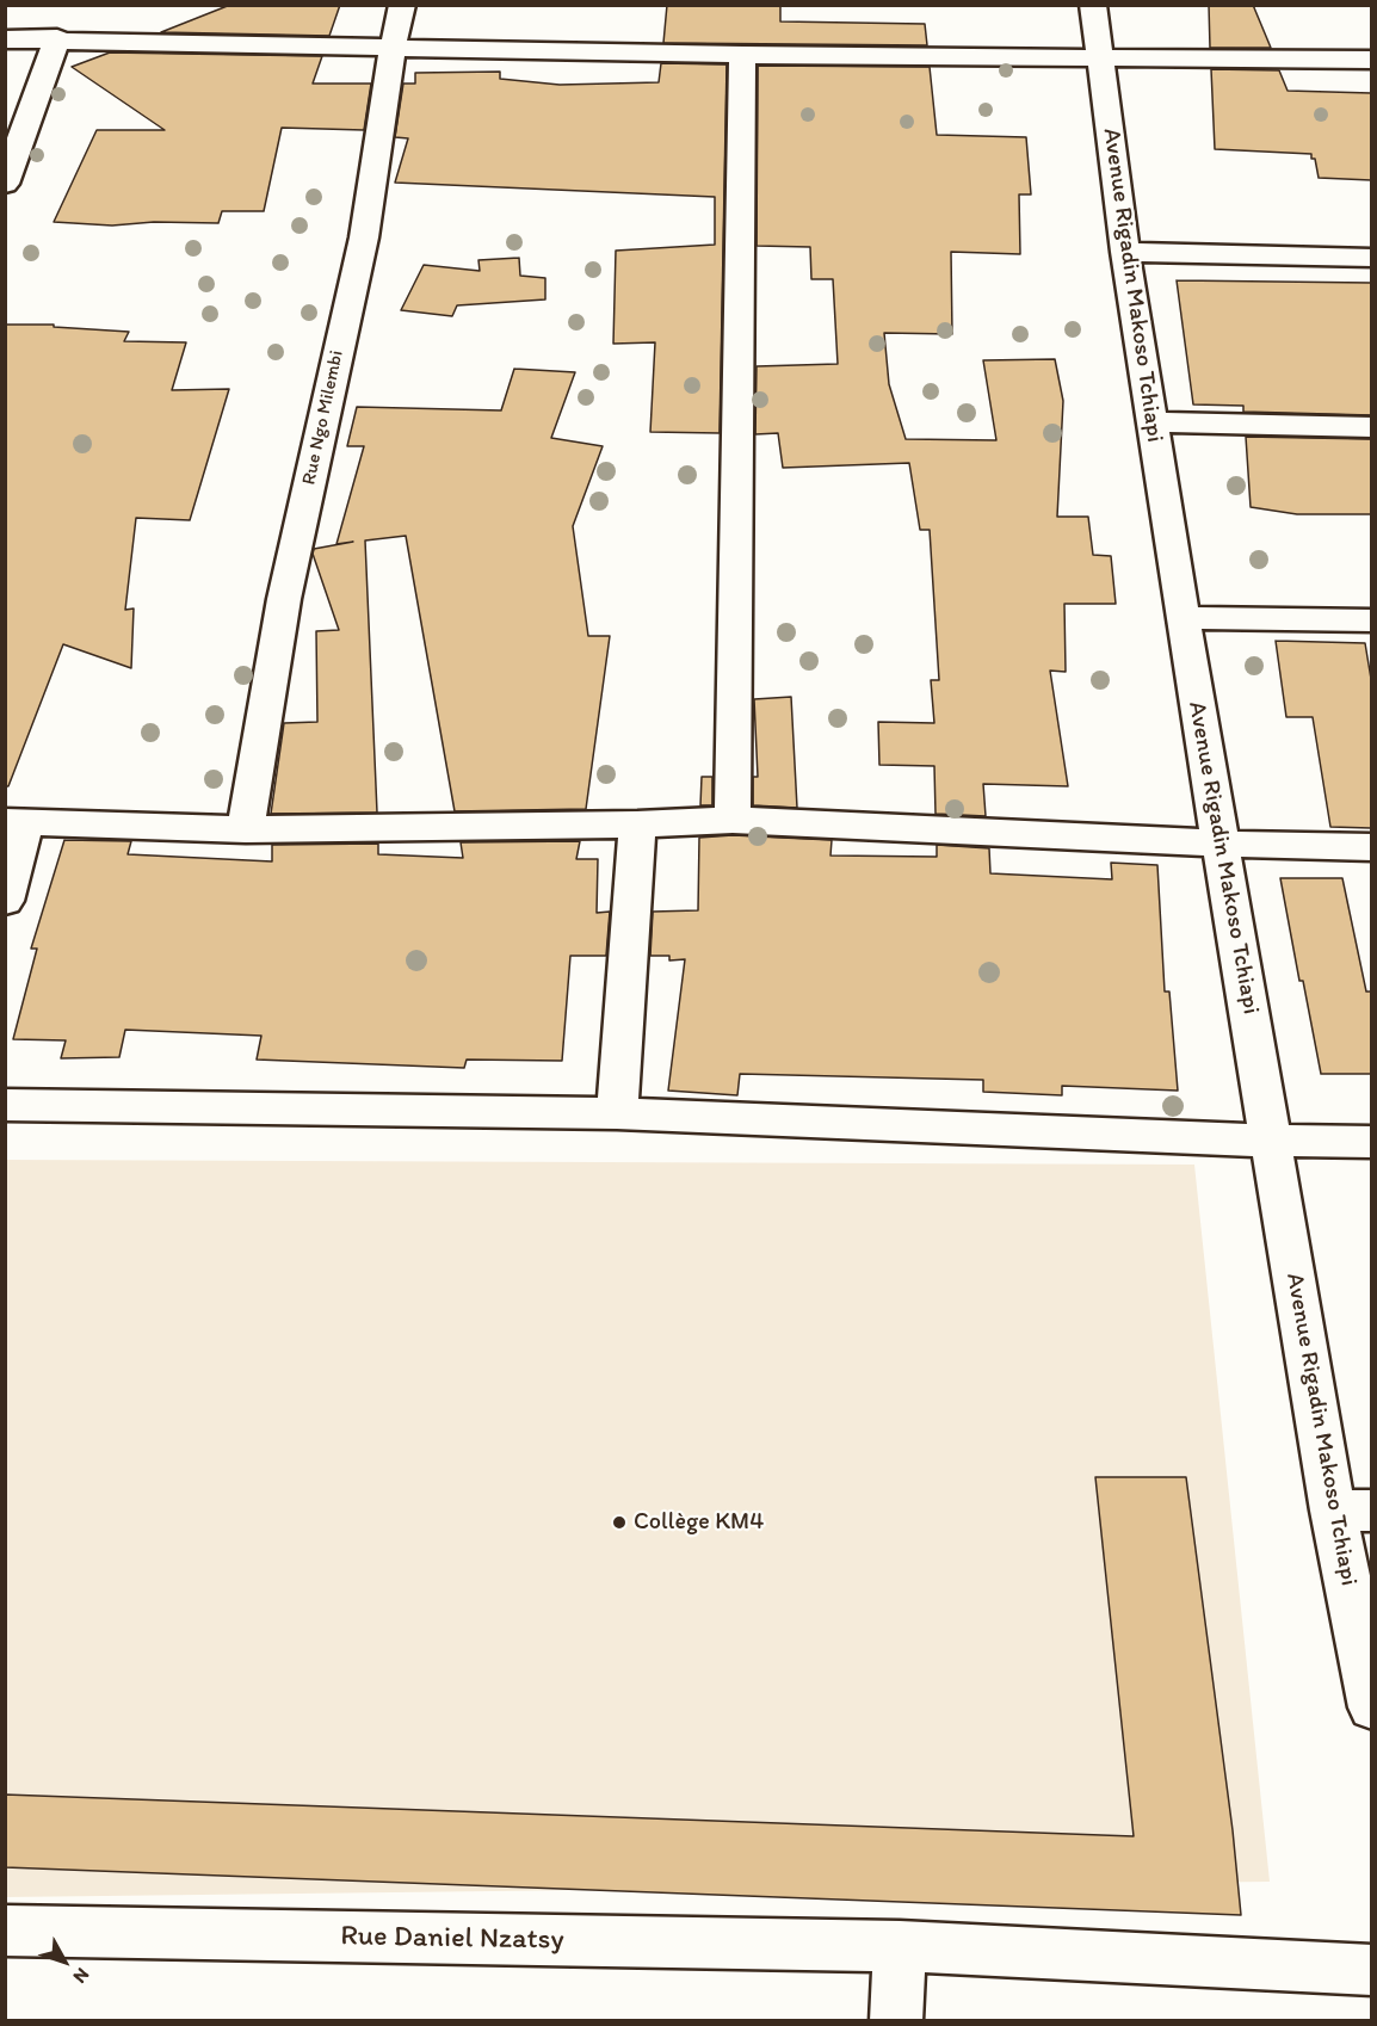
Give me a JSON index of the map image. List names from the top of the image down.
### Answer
{
  "streets": {
    "street": ["Avenue Rigadin Makoso Tchiapi", "Rue Ngo Milembi", "Rue Daniel Nzatsy"]
  },
  "places": ["Collège KM4"],
  "north": "bottom right"
}
